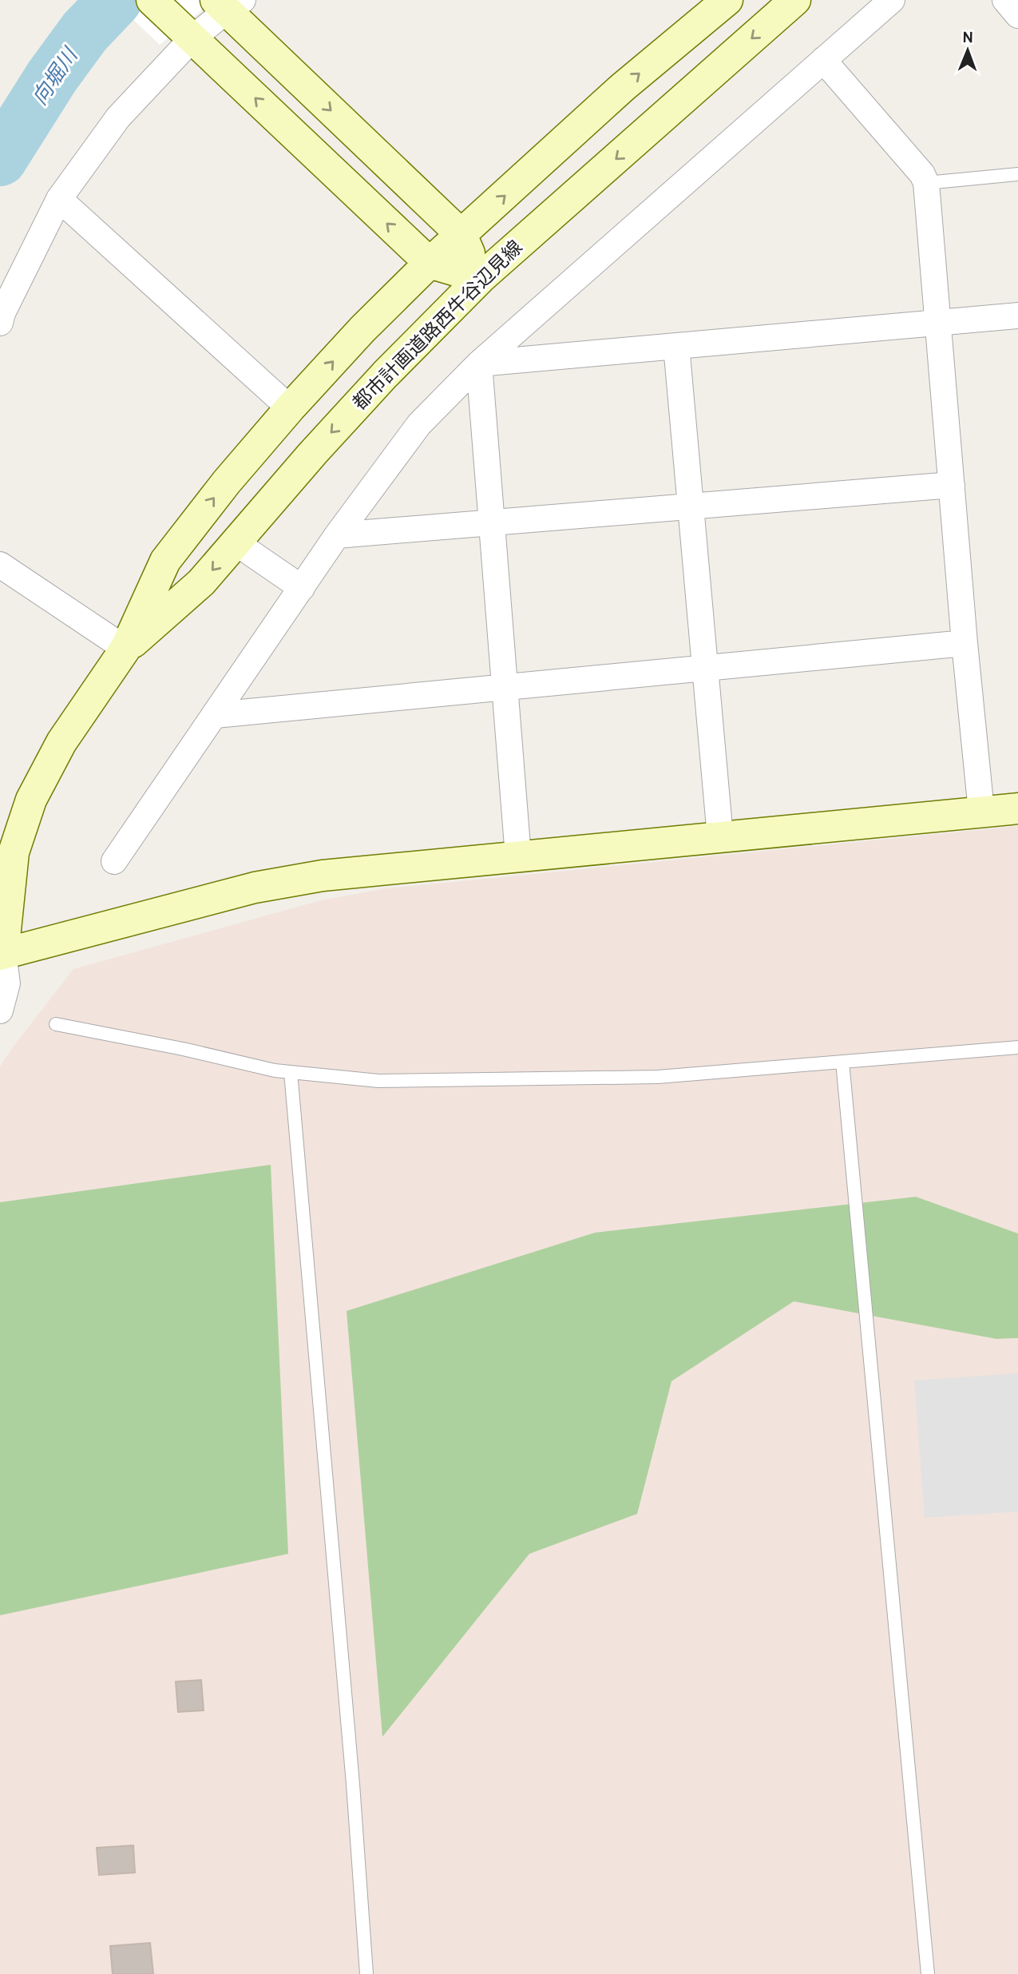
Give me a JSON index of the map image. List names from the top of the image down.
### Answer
{
  "streets": {
    "main road": ["都市計画道路西牛谷辺見線"]
  },
  "water": ["向堀川"],
  "north": "top"
}
